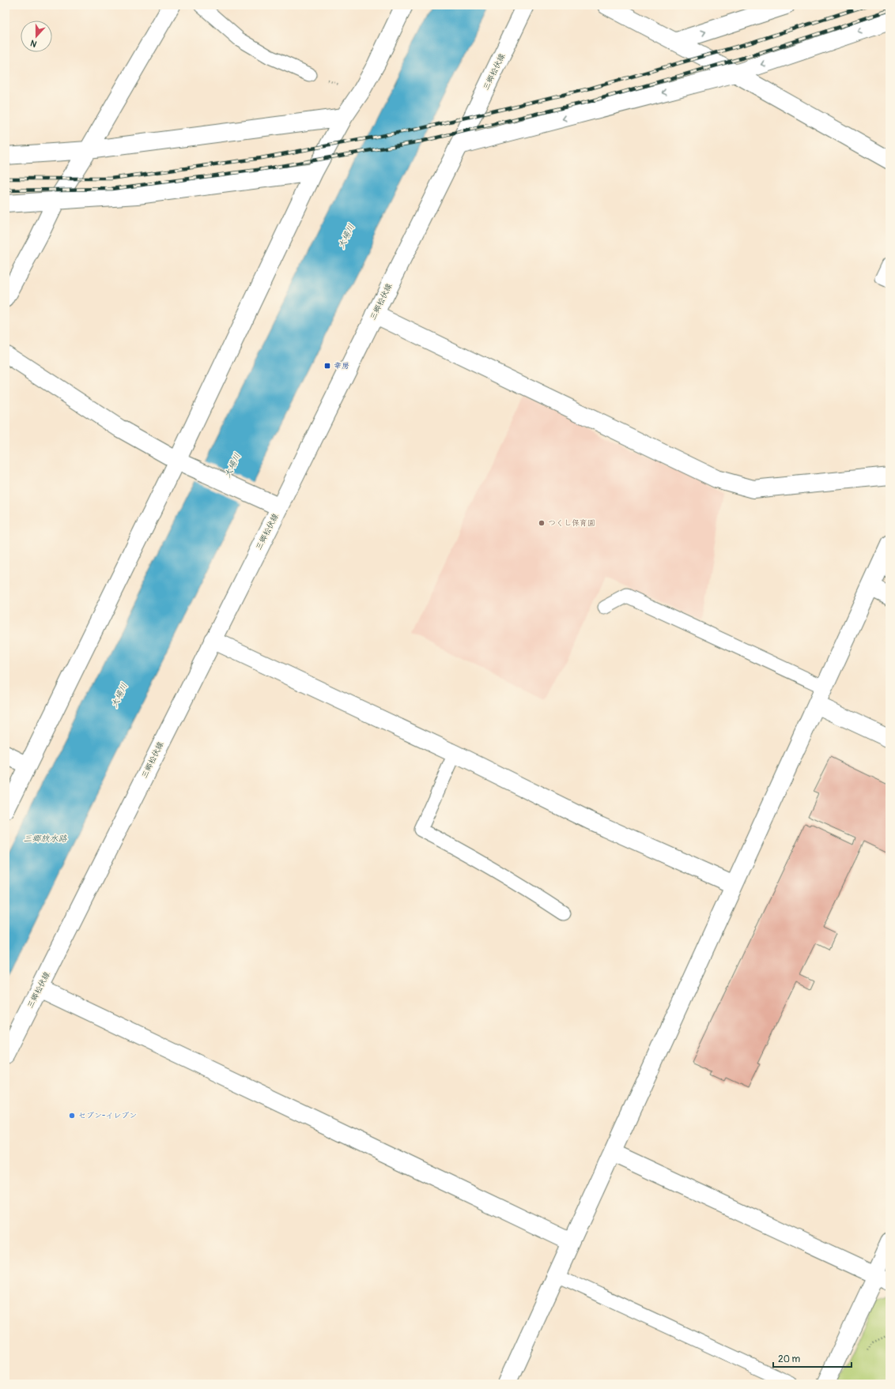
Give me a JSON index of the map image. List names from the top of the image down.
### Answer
{
  "streets": {
    "street": ["三郷松伏線"]
  },
  "water": ["大場川", "三郷放水路"],
  "places": {
    "transit": ["幸房"],
    "other": ["つくし保育園", "セブン-イレブン"]
  },
  "scale_bar": "20 m",
  "north": "bottom"
}
